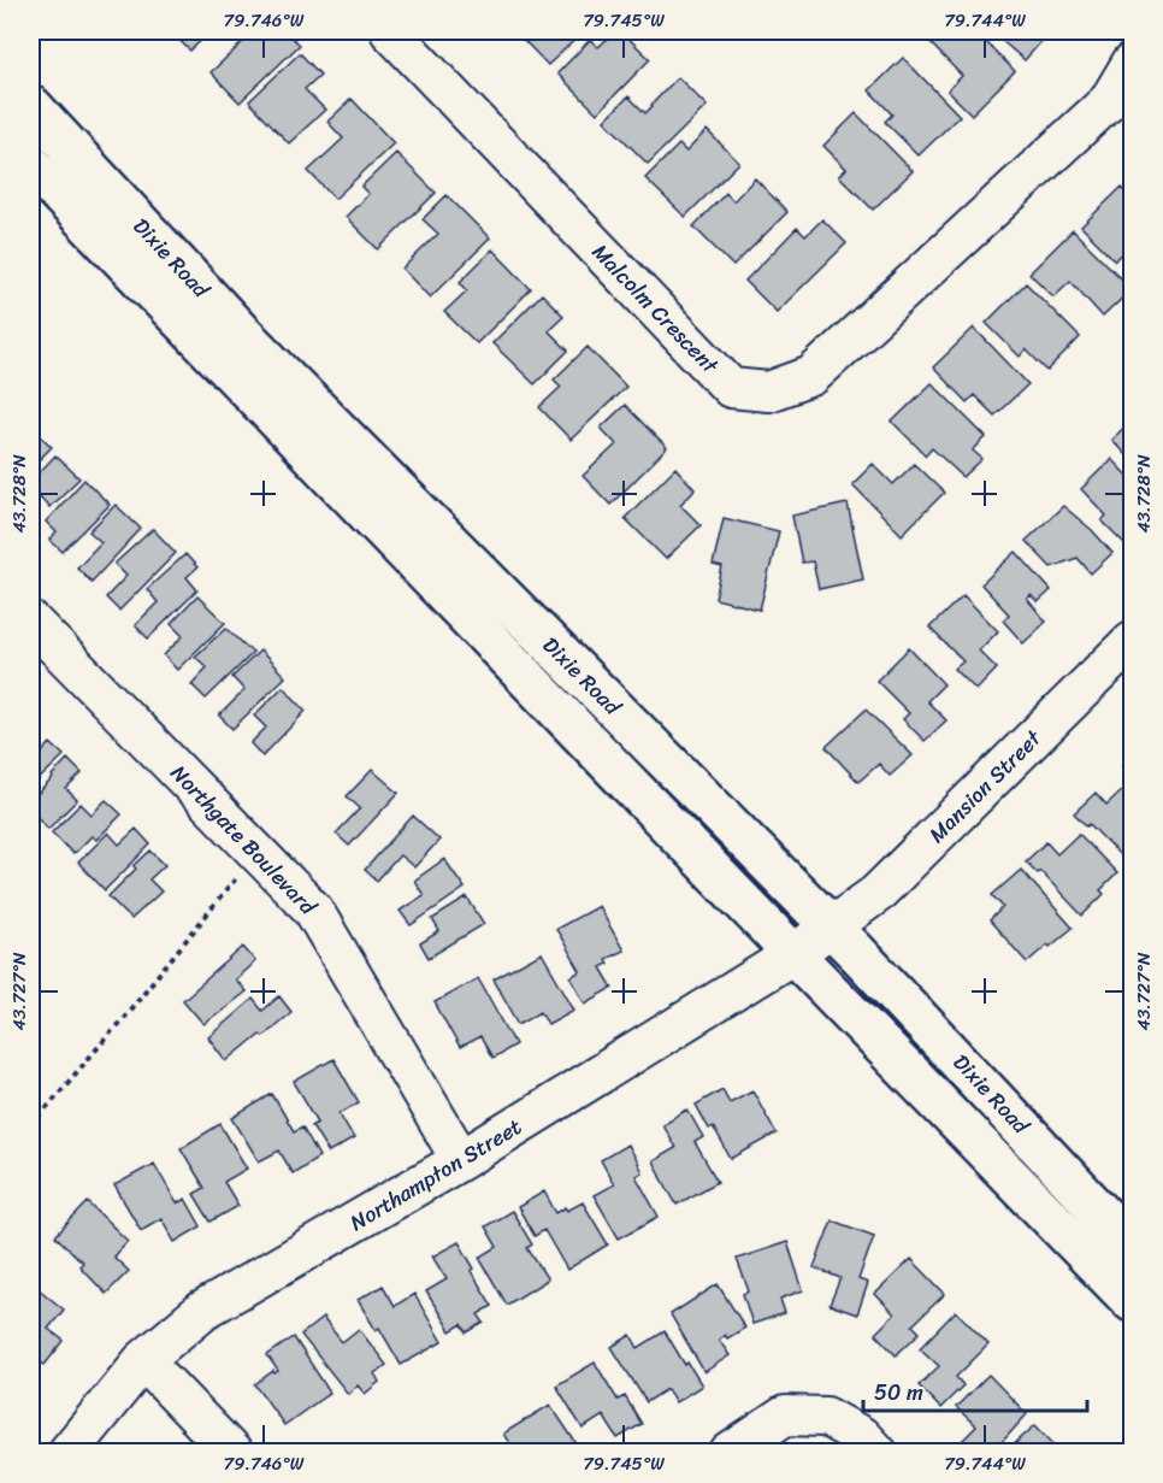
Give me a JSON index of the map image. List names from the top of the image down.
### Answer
{
  "streets": {
    "main road": ["Dixie Road"],
    "street": [
      "Malcolm Crescent",
      "Mansion Street",
      "Northgate Boulevard",
      "Northampton Street"
    ]
  },
  "crossings": [
    ["Dixie Road", "Mansion Street"],
    ["Dixie Road", "Northampton Street"],
    ["Mansion Street", "Northampton Street"],
    ["Northgate Boulevard", "Northampton Street"]
  ],
  "scale_bar": "50 m",
  "coordinates": [
    "79.746°W",
    "79.745°W",
    "79.744°W",
    "43.728°N",
    "43.727°N"
  ]
}
